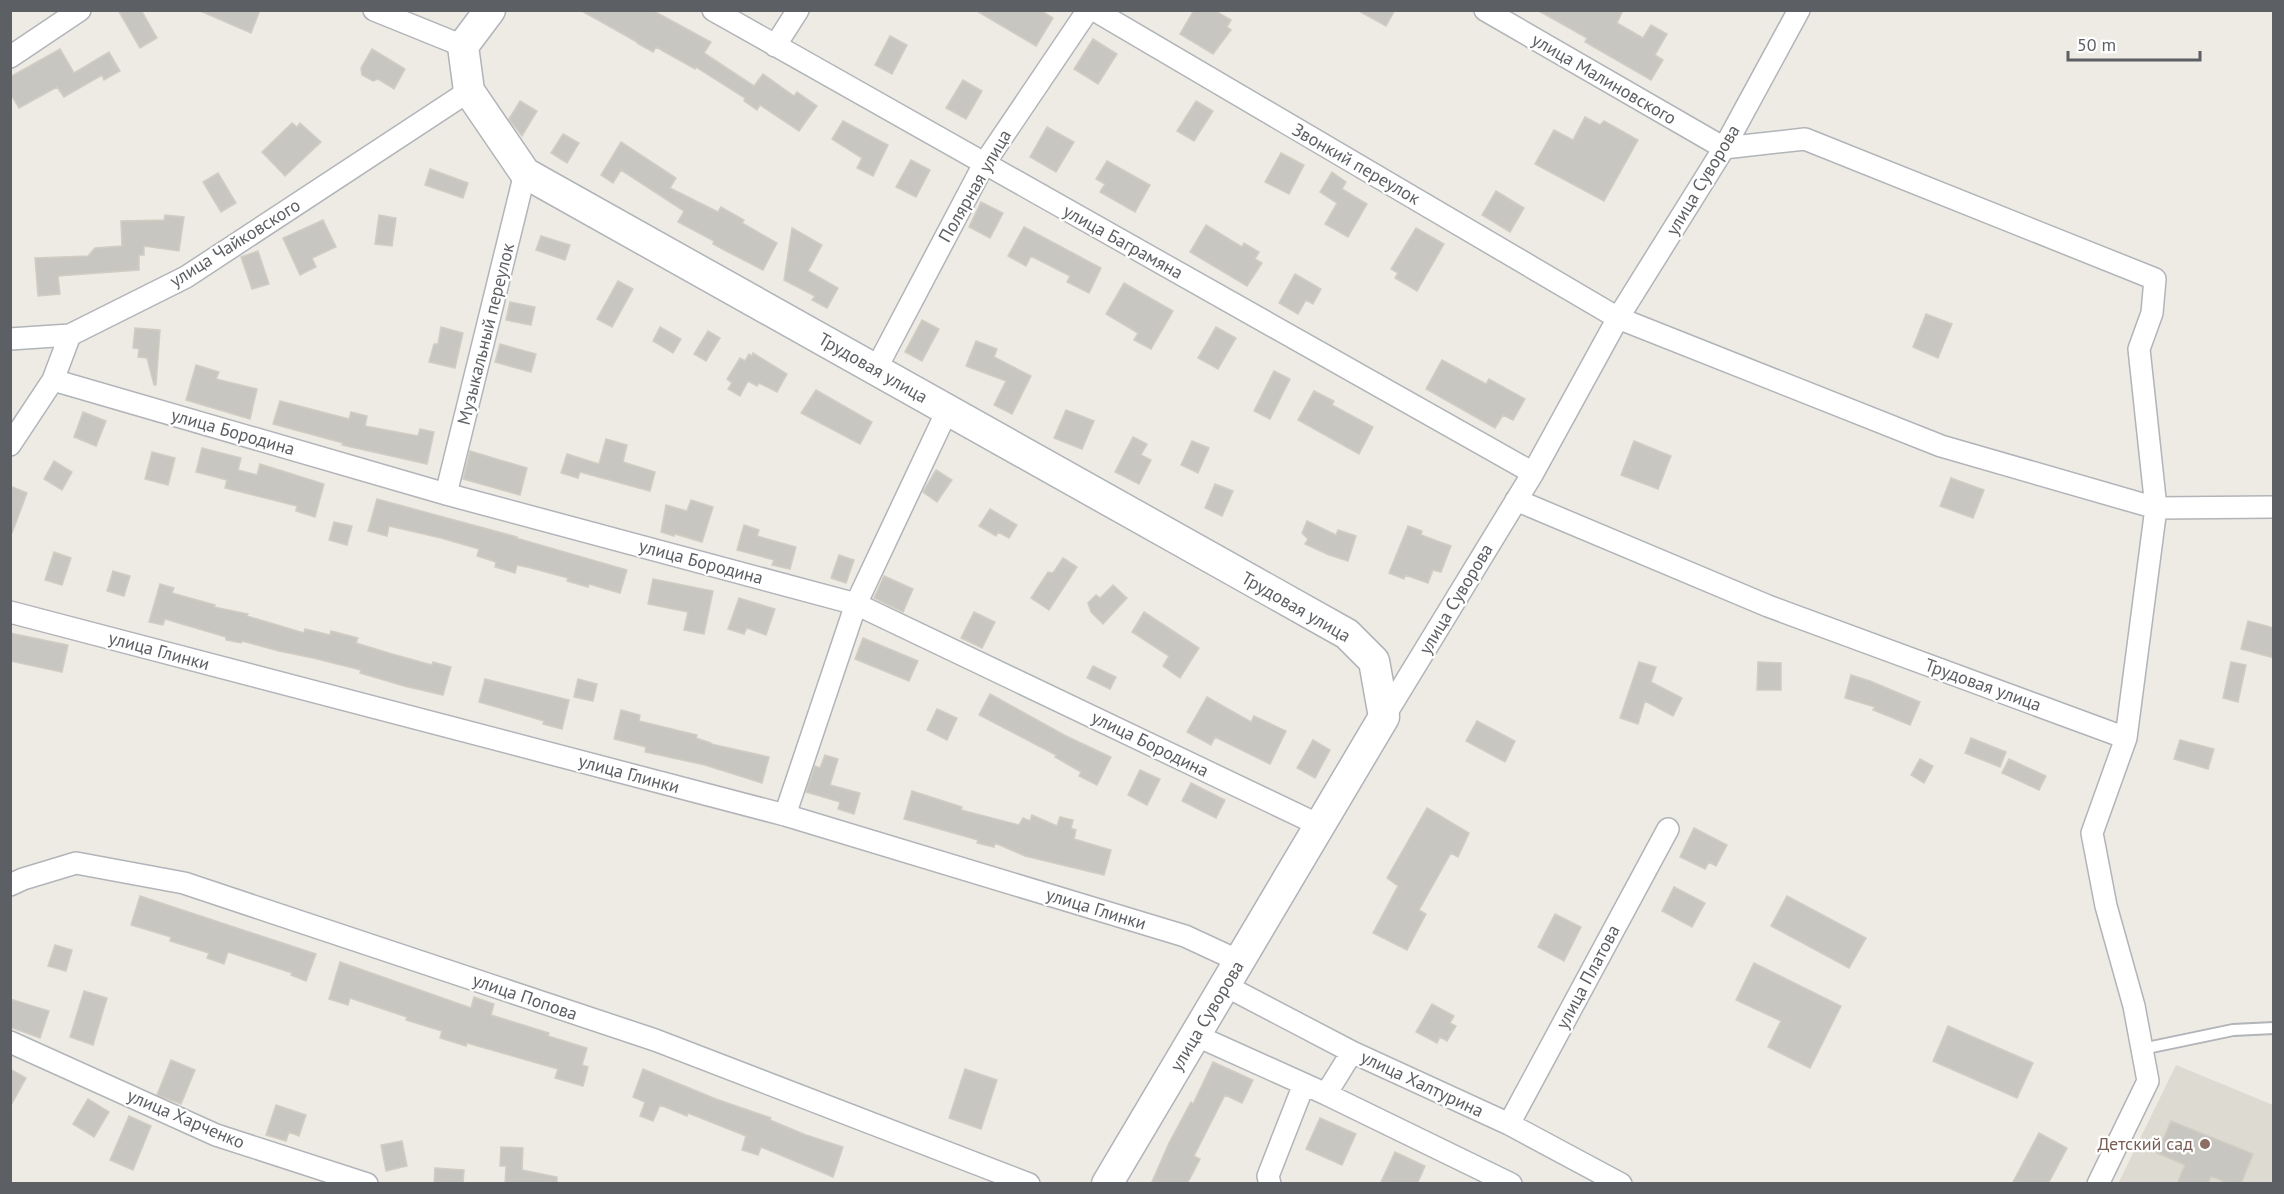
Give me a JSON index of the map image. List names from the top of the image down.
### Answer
{
  "streets": {
    "main road": ["улица Суворова", "Трудовая улица"],
    "street": [
      "улица Малиновского",
      "Звонкий переулок",
      "Полярная улица",
      "улица Баграмяна",
      "улица Чайковского",
      "Музыкальный переулок",
      "улица Бородина",
      "улица Глинки",
      "улица Платова",
      "улица Попова",
      "улица Халтурина",
      "улица Харченко"
    ]
  },
  "crossings": [
    ["улица Малиновского", "улица Суворова"],
    ["Звонкий переулок", "улица Суворова"],
    ["улица Суворова", "улица Баграмяна"],
    ["улица Суворова", "Трудовая улица"],
    ["улица Суворова", "улица Бородина"],
    ["улица Суворова", "улица Глинки"],
    ["улица Суворова", "улица Халтурина"],
    ["Полярная улица", "улица Баграмяна"],
    ["Полярная улица", "Трудовая улица"],
    ["улица Чайковского", "Трудовая улица"],
    ["Музыкальный переулок", "Трудовая улица"],
    ["Музыкальный переулок", "улица Бородина"],
    ["улица Глинки", "улица Халтурина"],
    ["улица Платова", "улица Халтурина"]
  ],
  "places": ["Детский сад"],
  "scale_bar": "50 m"
}
